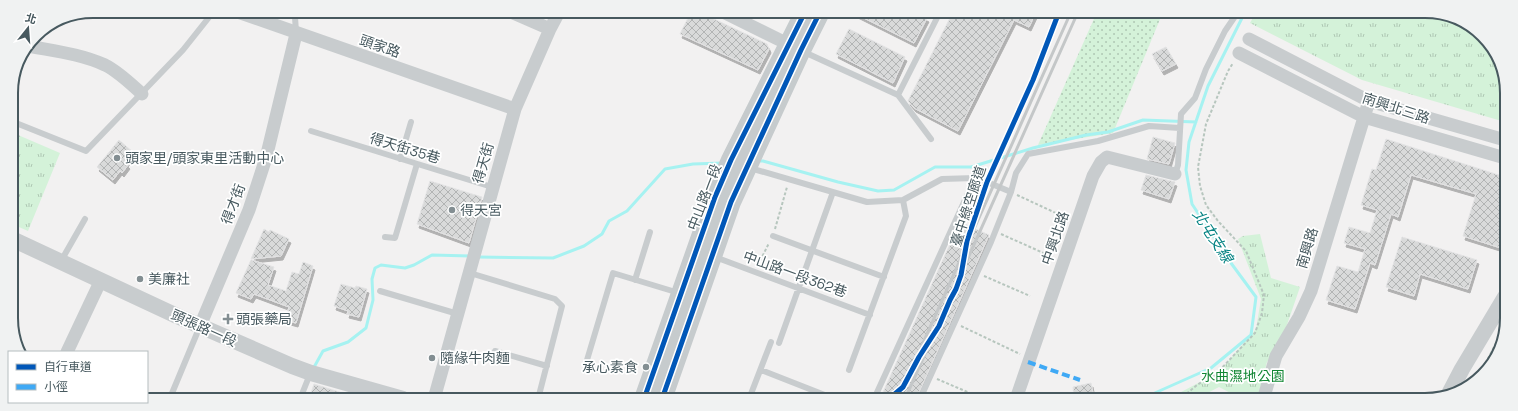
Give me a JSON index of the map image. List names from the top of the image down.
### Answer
{
  "streets": {
    "main road": ["中山路一段"],
    "street": [
      "頭家路",
      "南興北三路",
      "得天街",
      "得才街",
      "中興北路",
      "南興路",
      "頭張路一段"
    ],
    "lane": ["得天街35巷", "中山路一段362巷"],
    "cycle path": ["臺中綠空廊道"]
  },
  "crossings": [
    ["頭家路", "得天街"],
    ["頭家路", "得才街"],
    ["南興北三路", "南興路"],
    ["得天街35巷", "得天街"],
    ["中山路一段", "中山路一段362巷"],
    ["得才街", "頭張路一段"]
  ],
  "water": ["北屯支線"],
  "parks": ["水曲濕地公園"],
  "places": {
    "other": [
      "頭家里/頭家東里活動中心",
      "得天宮",
      "美廉社",
      "隨緣牛肉麵",
      "承心素食"
    ],
    "health": ["頭張藥局"]
  },
  "legend": ["自行車道", "小徑"],
  "north": "top"
}
